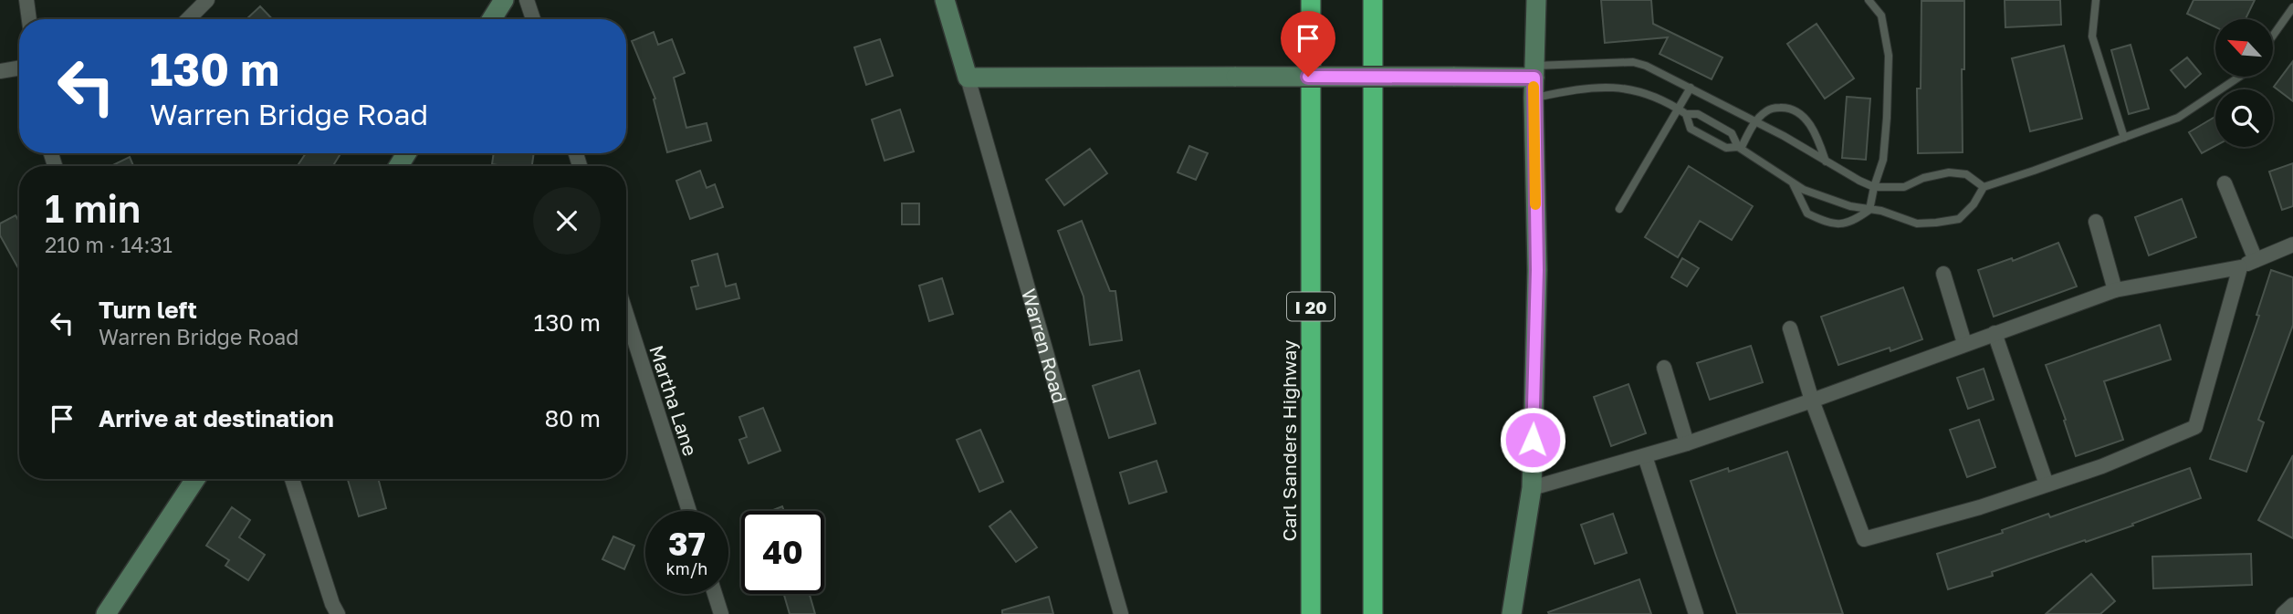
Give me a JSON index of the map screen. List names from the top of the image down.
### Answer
{
  "streets": {
    "highway": ["I 20", "Carl Sanders Highway"],
    "street": ["Warren Road", "Martha Lane"]
  },
  "north": "top left",
  "page": {
    "turn": ["130 m", "Warren Bridge Road"],
    "heading": ["1 min", "210 m · 14:31"],
    "list": [
      {
        "name": "Turn left",
        "note": "Warren Bridge Road",
        "value": "130 m"
      },
      {
        "name": "Arrive at destination",
        "value": "80 m"
      }
    ],
    "speed": "37 km/h",
    "limit": "40"
  }
}
